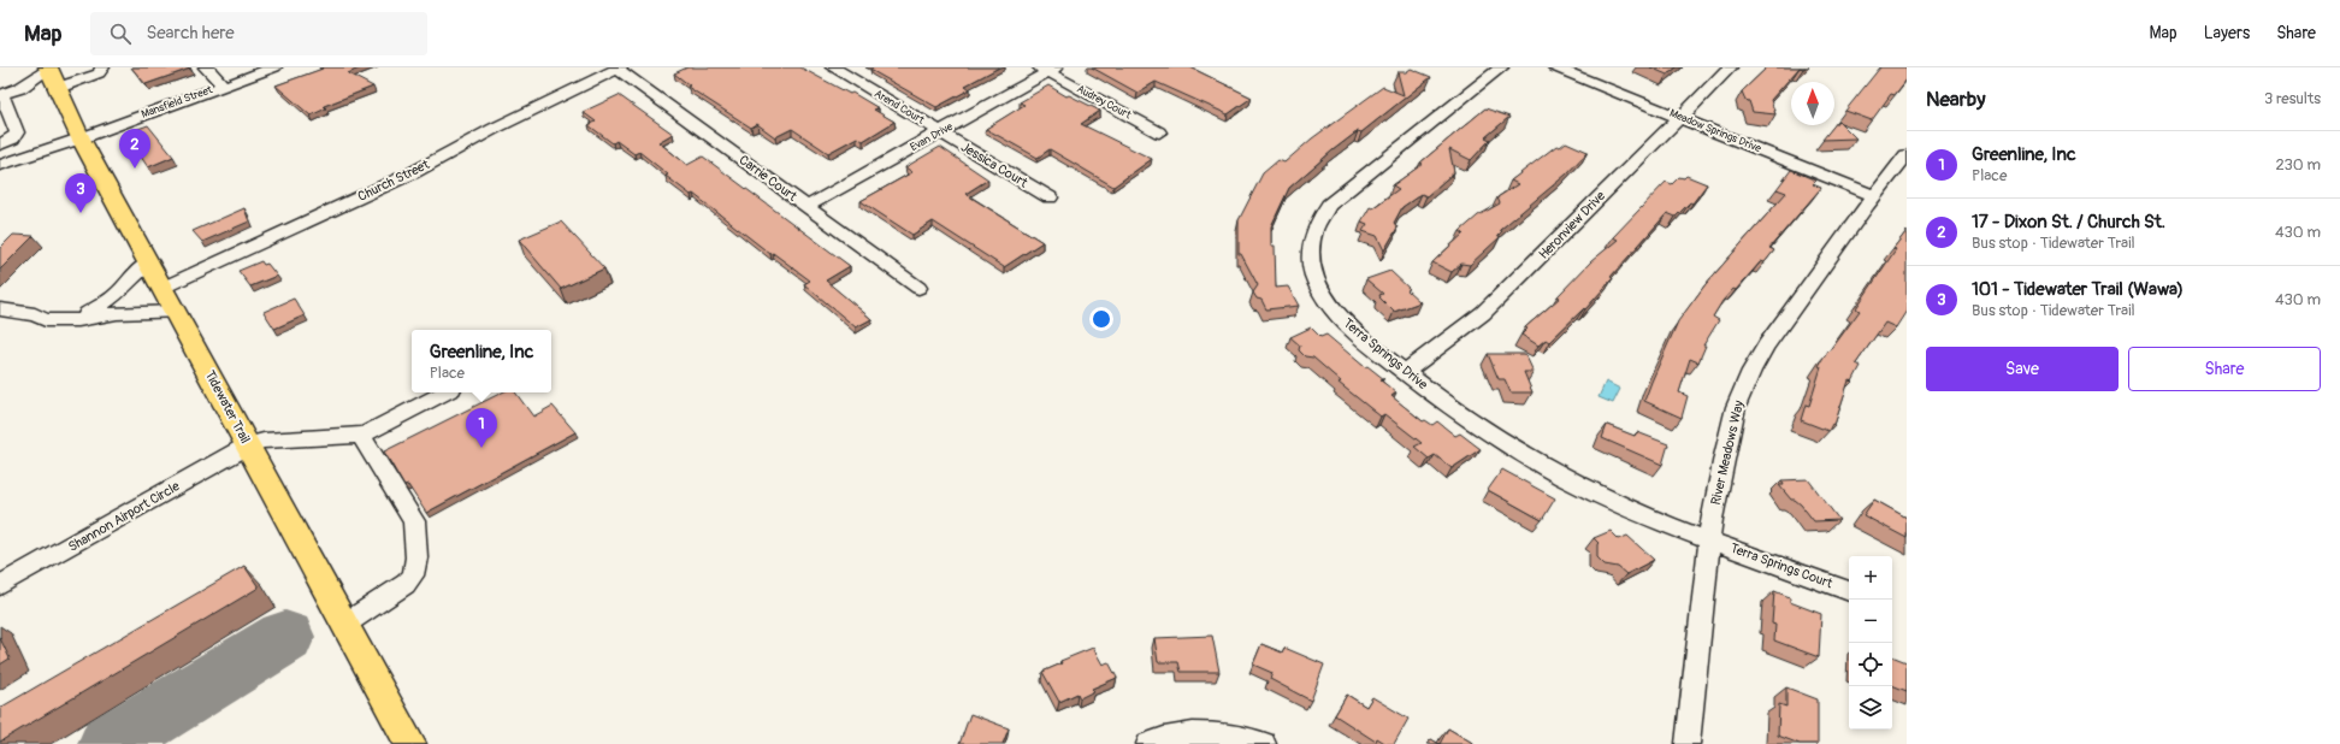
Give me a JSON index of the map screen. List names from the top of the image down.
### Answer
{
  "streets": {
    "main road": ["Tidewater Trail"],
    "street": [
      "Mansfield Street",
      "Audrey Court",
      "Arend Court",
      "Meadow Springs Drive",
      "Evan Drive",
      "Jessica Court",
      "Carrie Court",
      "Church Street",
      "Heronview Drive",
      "Terra Springs Drive",
      "River Meadows Way",
      "Shannon Airport Circle",
      "Terra Springs Court"
    ]
  },
  "crossings": [
    ["Mansfield Street", "Tidewater Trail"],
    ["Audrey Court", "Evan Drive"],
    ["Arend Court", "Evan Drive"],
    ["Arend Court", "Jessica Court"],
    ["Meadow Springs Drive", "Heronview Drive"],
    ["Meadow Springs Drive", "River Meadows Way"],
    ["Evan Drive", "Jessica Court"],
    ["Evan Drive", "Carrie Court"],
    ["Carrie Court", "Church Street"],
    ["Church Street", "Tidewater Trail"],
    ["Heronview Drive", "Terra Springs Drive"],
    ["Terra Springs Drive", "River Meadows Way"],
    ["Terra Springs Drive", "Terra Springs Court"],
    ["Tidewater Trail", "Shannon Airport Circle"],
    ["River Meadows Way", "Terra Springs Court"]
  ],
  "north": "top",
  "page": {
    "header": "Map",
    "search": "Search here",
    "nav": ["Map", "Layers", "Share"],
    "heading": ["Nearby", "3 results"],
    "pins": ["2", "3", "1"],
    "list": [
      {
        "mark": "1",
        "name": "Greenline, Inc",
        "note": "Place",
        "value": "230 m"
      },
      {
        "mark": "2",
        "name": "17 - Dixon St. / Church St.",
        "note": "Bus stop · Tidewater Trail",
        "value": "430 m"
      },
      {
        "mark": "3",
        "name": "101 - Tidewater Trail (Wawa)",
        "note": "Bus stop · Tidewater Trail",
        "value": "430 m"
      }
    ],
    "popup": ["Greenline, Inc", "Place"],
    "buttons": ["Save", "Share"],
    "map_buttons": ["+", "−"]
  }
}
